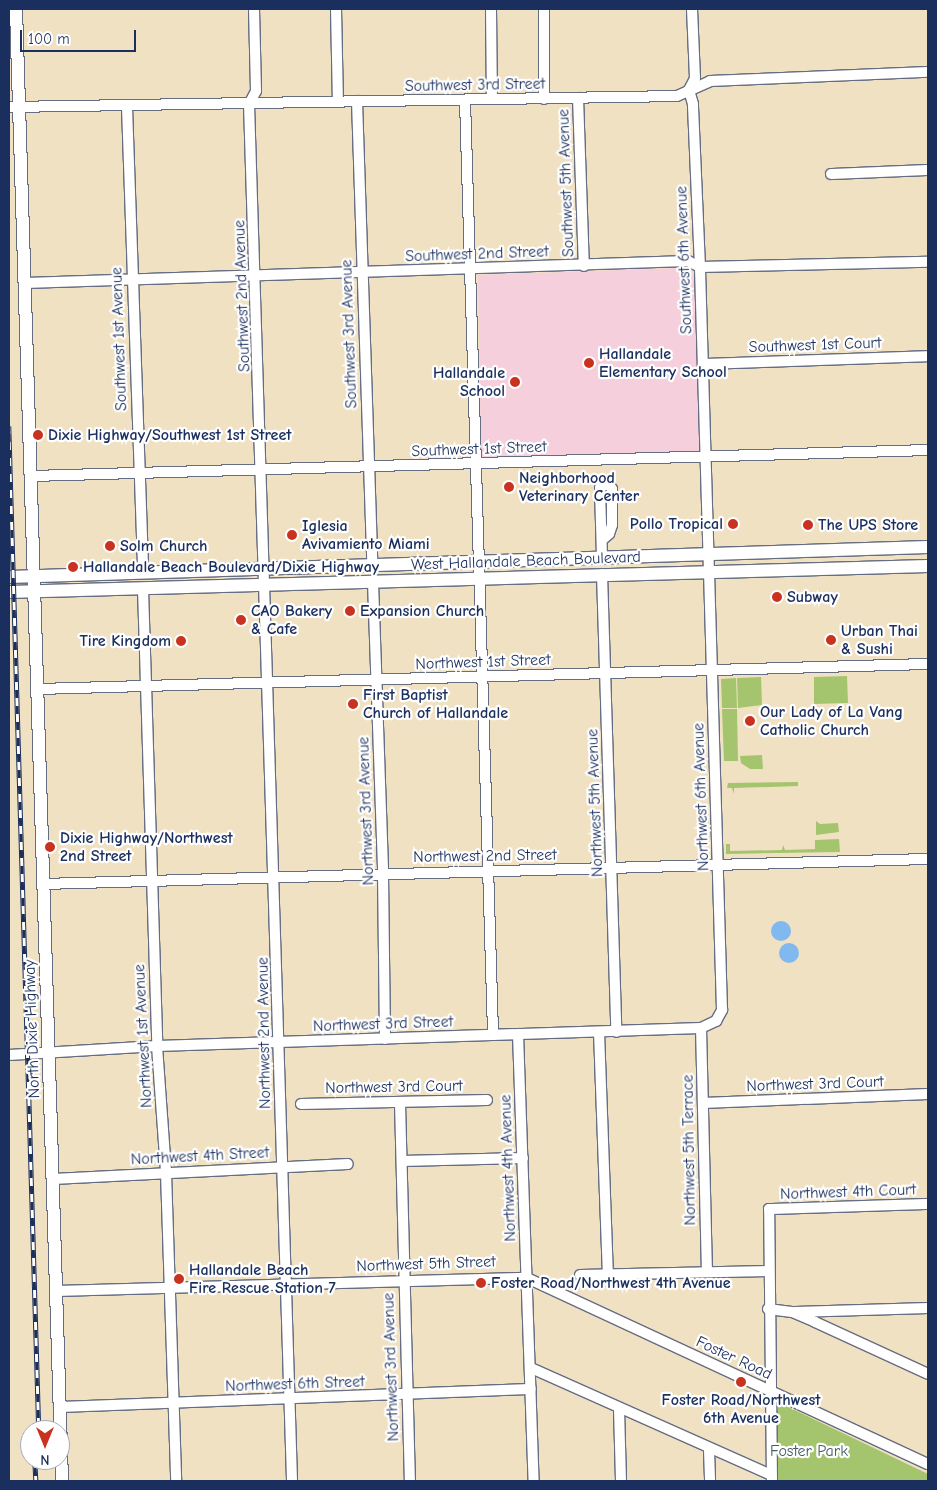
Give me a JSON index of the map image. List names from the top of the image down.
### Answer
{
  "streets": {
    "main road": ["West Hallandale Beach Boulevard", "North Dixie Highway"],
    "street": [
      "Southwest 3rd Street",
      "Southwest 5th Avenue",
      "Southwest 2nd Street",
      "Southwest 6th Avenue",
      "Southwest 2nd Avenue",
      "Southwest 3rd Avenue",
      "Southwest 1st Avenue",
      "Southwest 1st Court",
      "Southwest 1st Street",
      "Northwest 1st Street",
      "Northwest 6th Avenue",
      "Northwest 5th Avenue",
      "Northwest 3rd Avenue",
      "Northwest 2nd Street",
      "Northwest 3rd Street",
      "Northwest 2nd Avenue",
      "Northwest 1st Avenue",
      "Northwest 3rd Court",
      "Northwest 5th Terrace",
      "Northwest 4th Street",
      "Northwest 4th Avenue",
      "Northwest 4th Court",
      "Northwest 5th Street",
      "Foster Road",
      "Northwest 6th Street"
    ]
  },
  "crossings": [
    ["Southwest 3rd Street", "Southwest 5th Avenue"],
    ["Southwest 3rd Street", "Southwest 6th Avenue"],
    ["Southwest 3rd Street", "Southwest 2nd Avenue"],
    ["Southwest 3rd Street", "Southwest 3rd Avenue"],
    ["Southwest 3rd Street", "Southwest 1st Avenue"],
    ["Southwest 3rd Street", "North Dixie Highway"],
    ["Southwest 5th Avenue", "Southwest 2nd Street"],
    ["Southwest 2nd Street", "Southwest 6th Avenue"],
    ["Southwest 2nd Street", "Southwest 2nd Avenue"],
    ["Southwest 2nd Street", "Southwest 3rd Avenue"],
    ["Southwest 2nd Street", "Southwest 1st Avenue"],
    ["Southwest 2nd Street", "North Dixie Highway"],
    ["Southwest 6th Avenue", "Southwest 1st Court"],
    ["Southwest 6th Avenue", "Southwest 1st Street"],
    ["Southwest 6th Avenue", "West Hallandale Beach Boulevard"],
    ["Southwest 6th Avenue", "Northwest 6th Avenue"],
    ["Southwest 2nd Avenue", "Southwest 1st Street"],
    ["Southwest 2nd Avenue", "West Hallandale Beach Boulevard"],
    ["Southwest 2nd Avenue", "Northwest 2nd Avenue"],
    ["Southwest 3rd Avenue", "Southwest 1st Street"],
    ["Southwest 3rd Avenue", "West Hallandale Beach Boulevard"],
    ["Southwest 1st Avenue", "Southwest 1st Street"],
    ["Southwest 1st Avenue", "West Hallandale Beach Boulevard"],
    ["Southwest 1st Street", "North Dixie Highway"],
    ["West Hallandale Beach Boulevard", "Northwest 6th Avenue"],
    ["West Hallandale Beach Boulevard", "Northwest 5th Avenue"],
    ["West Hallandale Beach Boulevard", "Northwest 3rd Avenue"],
    ["West Hallandale Beach Boulevard", "North Dixie Highway"],
    ["West Hallandale Beach Boulevard", "Northwest 2nd Avenue"],
    ["West Hallandale Beach Boulevard", "Northwest 1st Avenue"],
    ["Northwest 1st Street", "Northwest 6th Avenue"],
    ["Northwest 1st Street", "Northwest 5th Avenue"],
    ["Northwest 1st Street", "Northwest 3rd Avenue"],
    ["Northwest 1st Street", "North Dixie Highway"],
    ["Northwest 1st Street", "Northwest 2nd Avenue"],
    ["Northwest 1st Street", "Northwest 1st Avenue"],
    ["Northwest 6th Avenue", "Northwest 2nd Street"],
    ["Northwest 6th Avenue", "Northwest 3rd Street"],
    ["Northwest 5th Avenue", "Northwest 2nd Street"],
    ["Northwest 5th Avenue", "Northwest 3rd Street"],
    ["Northwest 3rd Avenue", "Northwest 2nd Street"],
    ["Northwest 3rd Avenue", "Northwest 3rd Street"],
    ["Northwest 3rd Avenue", "Northwest 3rd Court"],
    ["Northwest 3rd Avenue", "Northwest 5th Street"],
    ["Northwest 3rd Avenue", "Northwest 6th Street"],
    ["Northwest 2nd Street", "North Dixie Highway"],
    ["Northwest 2nd Street", "Northwest 2nd Avenue"],
    ["Northwest 2nd Street", "Northwest 1st Avenue"],
    ["Northwest 3rd Street", "North Dixie Highway"],
    ["Northwest 3rd Street", "Northwest 2nd Avenue"],
    ["Northwest 3rd Street", "Northwest 1st Avenue"],
    ["Northwest 3rd Street", "Northwest 5th Terrace"],
    ["Northwest 3rd Street", "Northwest 4th Avenue"],
    ["North Dixie Highway", "Northwest 4th Street"],
    ["North Dixie Highway", "Northwest 5th Street"],
    ["North Dixie Highway", "Northwest 6th Street"],
    ["Northwest 2nd Avenue", "Northwest 4th Street"],
    ["Northwest 2nd Avenue", "Northwest 5th Street"],
    ["Northwest 2nd Avenue", "Northwest 6th Street"],
    ["Northwest 1st Avenue", "Northwest 4th Street"],
    ["Northwest 1st Avenue", "Northwest 5th Street"],
    ["Northwest 1st Avenue", "Northwest 6th Street"],
    ["Northwest 3rd Court", "Northwest 5th Terrace"],
    ["Northwest 4th Avenue", "Northwest 5th Street"],
    ["Northwest 4th Avenue", "Foster Road"],
    ["Northwest 4th Avenue", "Northwest 6th Street"],
    ["Northwest 5th Street", "Foster Road"]
  ],
  "parks": ["Foster Park"],
  "places": [
    "Hallandale Elementary School",
    "Hallandale School",
    "Dixie Highway/Southwest 1st Street",
    "Neighborhood Veterinary Center",
    "Pollo Tropical",
    "The UPS Store",
    "Iglesia Avivamiento Miami",
    "Solm Church",
    "Hallandale Beach Boulevard/Dixie Highway",
    "Subway",
    "Expansion Church",
    "CAO Bakery & Cafe",
    "Urban Thai & Sushi",
    "Tire Kingdom",
    "First Baptist Church of Hallandale",
    "Our Lady of La Vang Catholic Church",
    "Dixie Highway/Northwest 2nd Street",
    "Hallandale Beach Fire Rescue Station 7",
    "Foster Road/Northwest 4th Avenue",
    "Foster Road/Northwest 6th Avenue"
  ],
  "scale_bar": "100 m",
  "north": "bottom"
}
